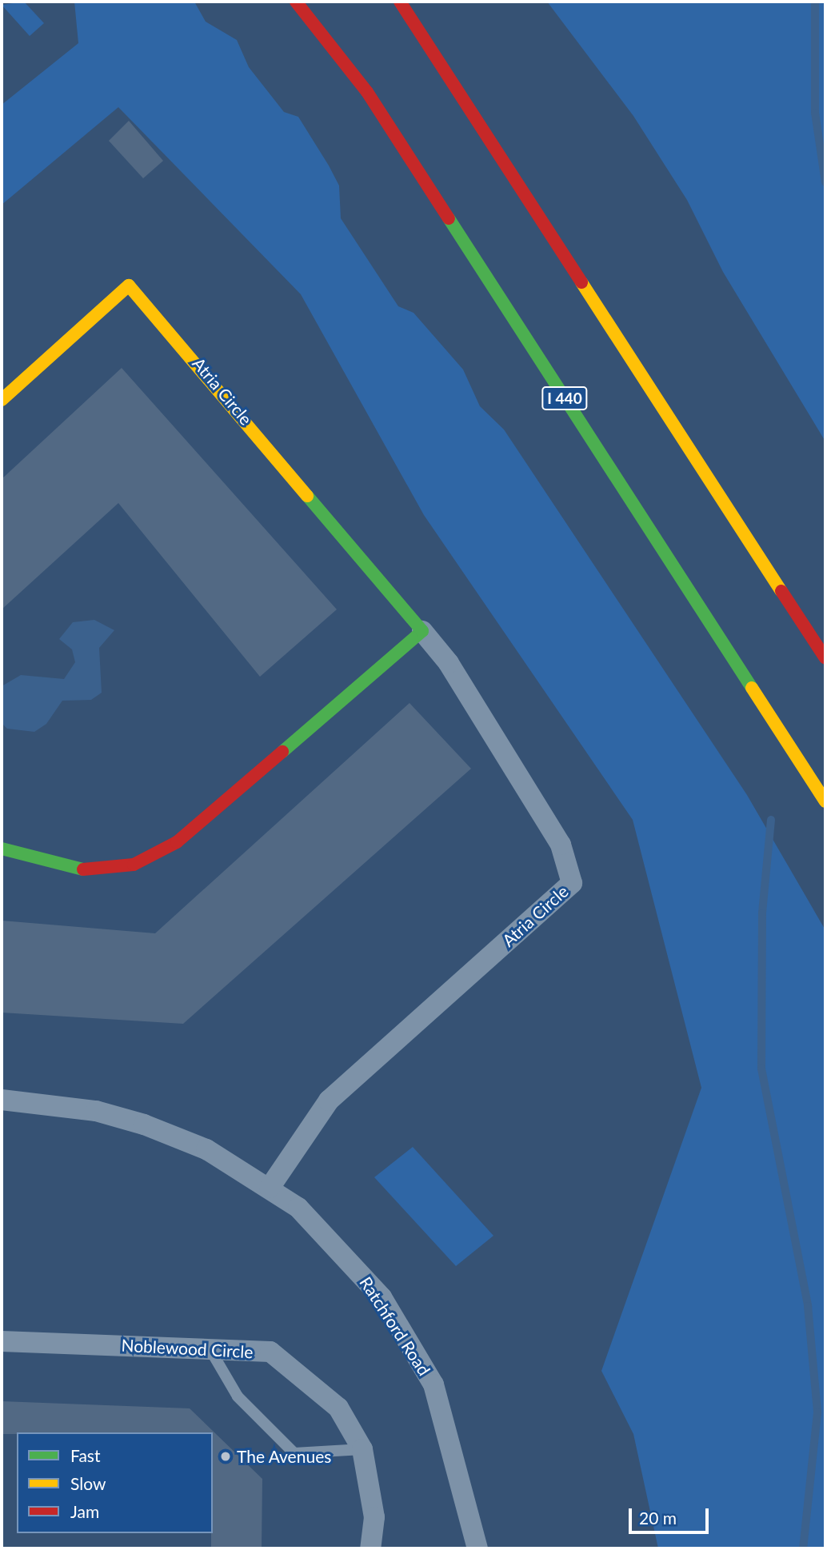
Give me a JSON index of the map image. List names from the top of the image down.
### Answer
{
  "streets": {
    "main road": ["Atria Circle", "I 440"],
    "street": ["Ratchford Road", "Noblewood Circle"]
  },
  "crossings": [
    ["Atria Circle", "Ratchford Road"]
  ],
  "places": ["The Avenues"],
  "legend": ["Fast", "Slow", "Jam"],
  "scale_bar": "20 m"
}
